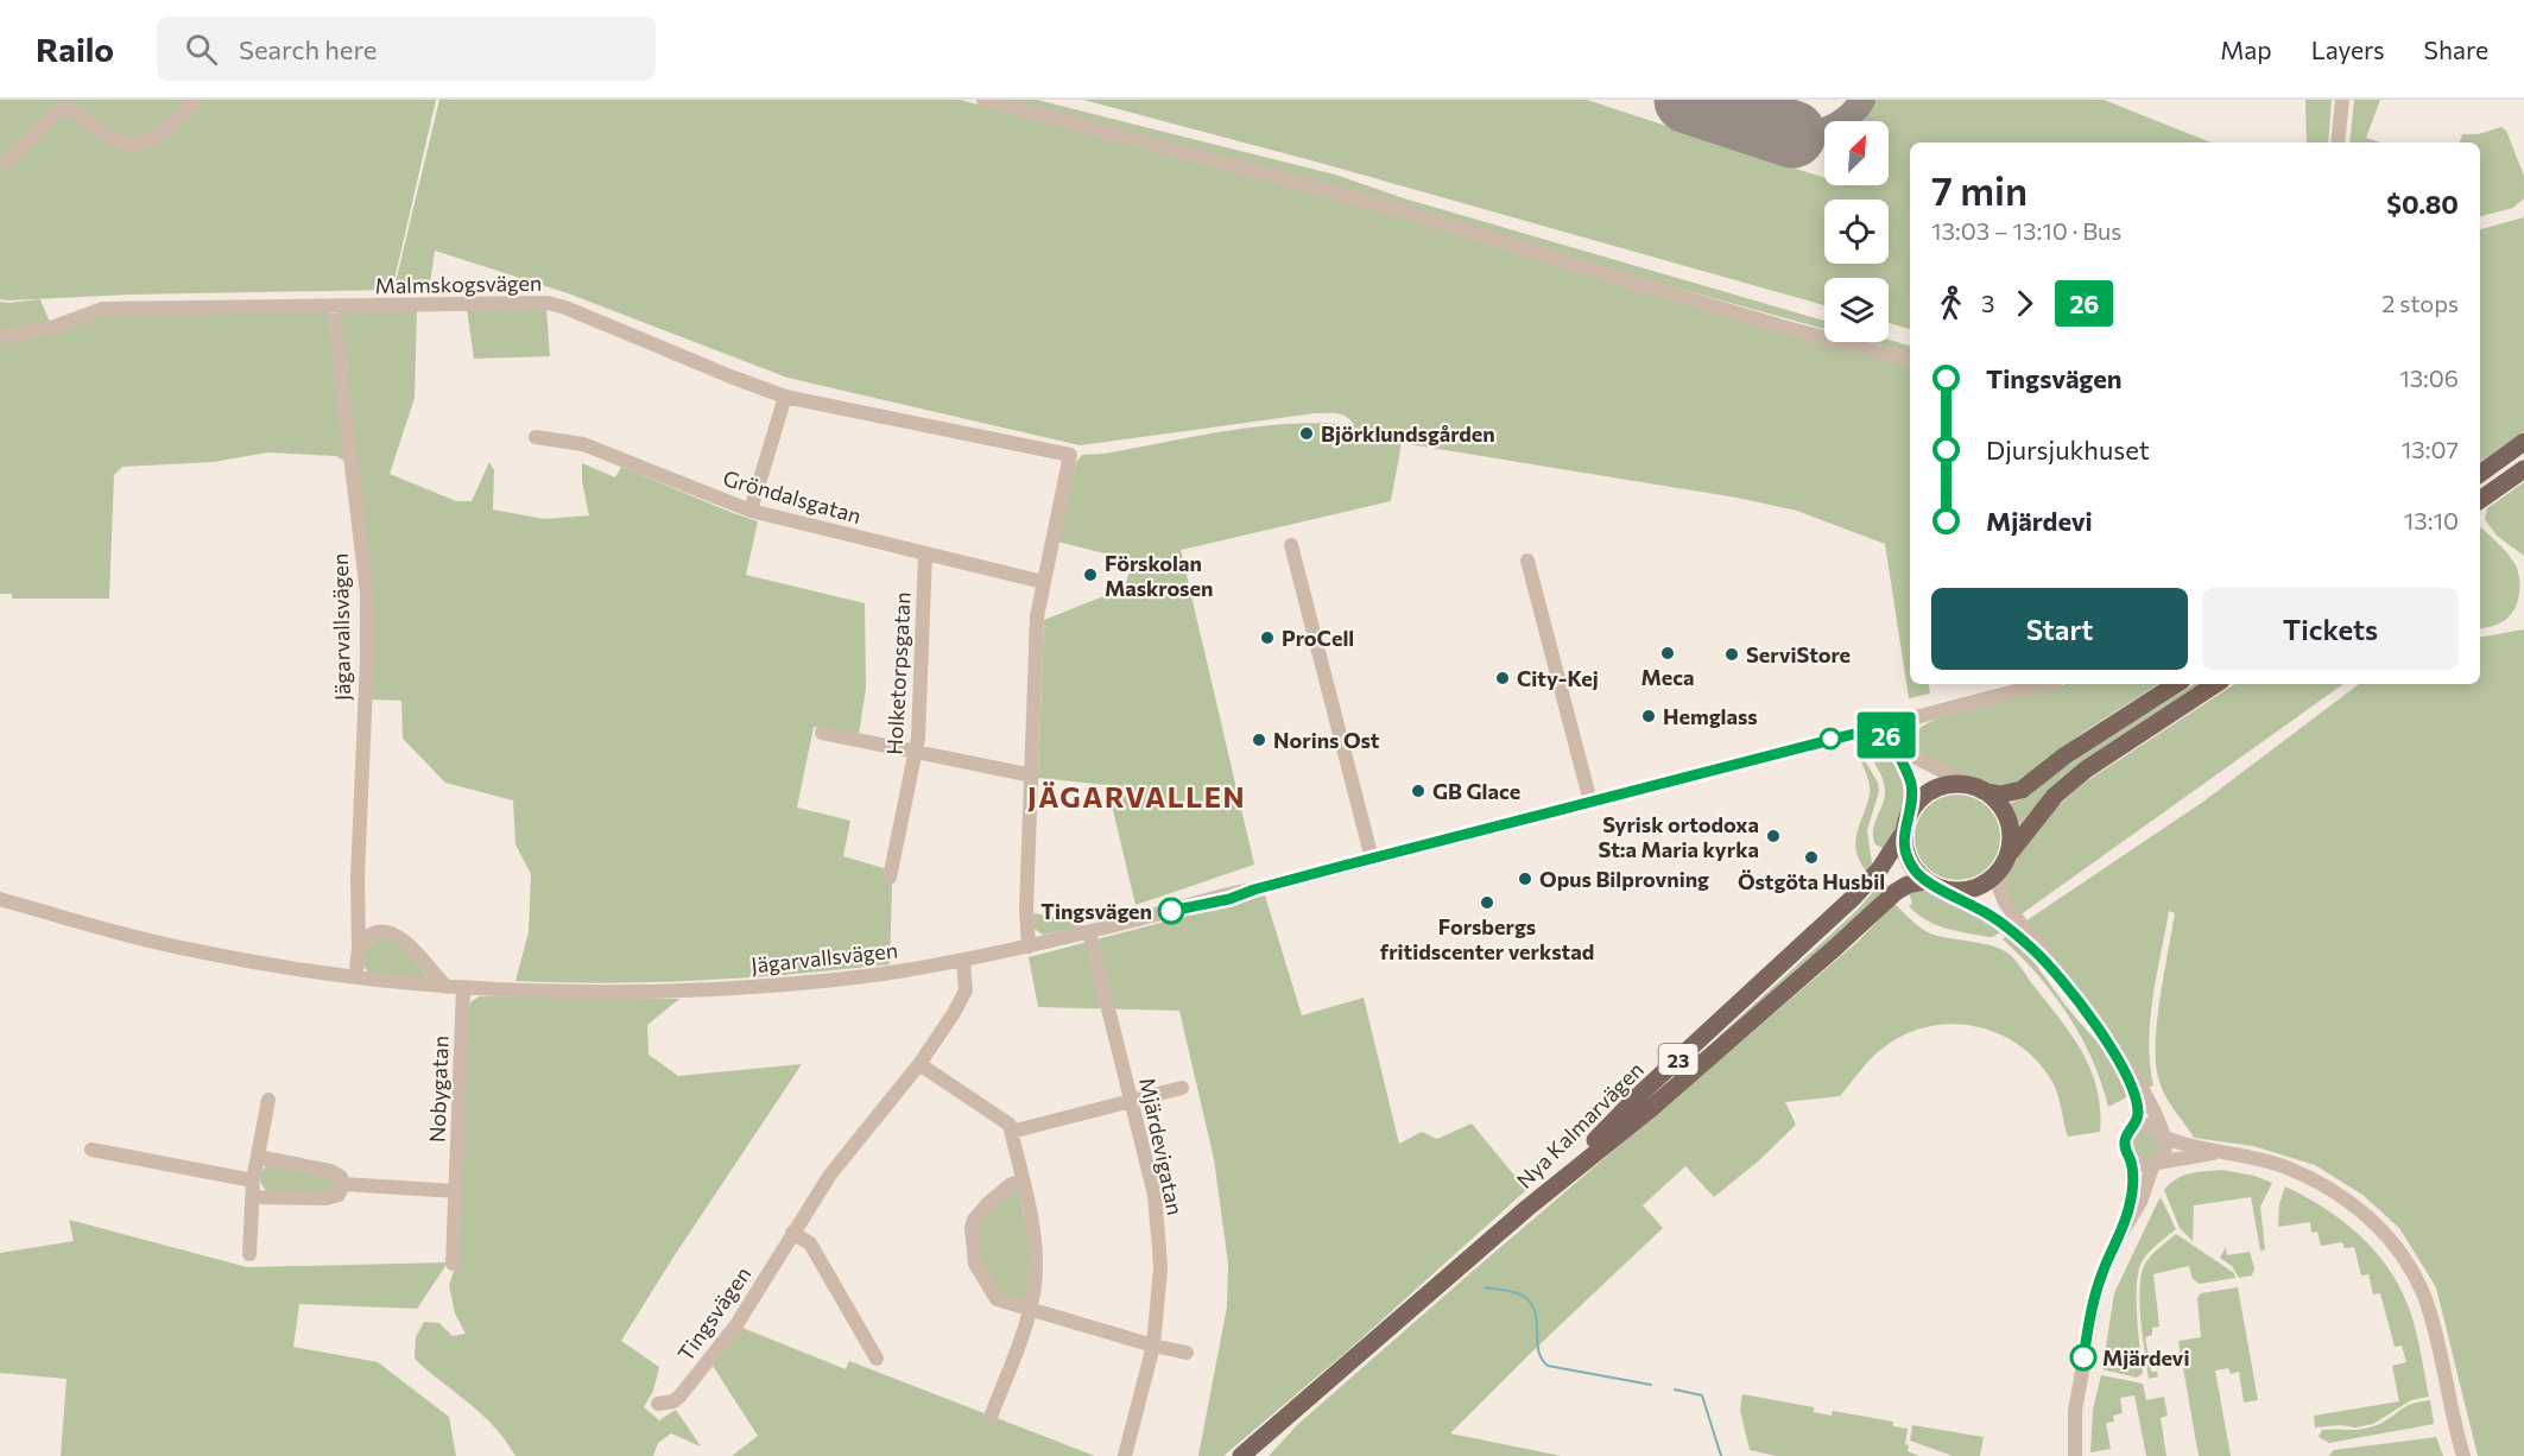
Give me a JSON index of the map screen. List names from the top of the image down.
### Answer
{
  "streets": {
    "main road": ["23", "Nya Kalmarvägen"],
    "street": [
      "Malmskogsvägen",
      "Gröndalsgatan",
      "Jägarvallsvägen",
      "Holketorpsgatan",
      "Nobygatan",
      "Mjärdevigatan",
      "Tingsvägen"
    ]
  },
  "crossings": [
    ["Malmskogsvägen", "Gröndalsgatan"],
    ["Malmskogsvägen", "Jägarvallsvägen"],
    ["Gröndalsgatan", "Holketorpsgatan"],
    ["Jägarvallsvägen", "Nobygatan"],
    ["Jägarvallsvägen", "Mjärdevigatan"],
    ["Jägarvallsvägen", "Tingsvägen"],
    ["23", "Nya Kalmarvägen"]
  ],
  "districts": ["JÄGARVALLEN"],
  "places": [
    "Björklundsgården",
    "Förskolan Maskrosen",
    "ProCell",
    "Meca",
    "ServiStore",
    "City-Kej",
    "Hemglass",
    "Norins Ost",
    "GB Glace",
    "Syrisk ortodoxa St:a Maria kyrka",
    "Östgöta Husbil",
    "Opus Bilprovning",
    "Forsbergs fritidscenter verkstad",
    "Tingsvägen",
    "Mjärdevi"
  ],
  "lines": ["bus line 26"],
  "north": "top right",
  "page": {
    "header": "Railo",
    "search": "Search here",
    "nav": ["Map", "Layers", "Share"],
    "on_map": "26",
    "heading": ["7 min", "13:03 – 13:10 · Bus", "$0.80"],
    "legs": ["3", "26", "2 stops"],
    "list": [
      {
        "name": "Tingsvägen",
        "value": "13:06"
      },
      {
        "name": "Djursjukhuset",
        "value": "13:07"
      },
      {
        "name": "Mjärdevi",
        "value": "13:10"
      }
    ],
    "buttons": ["Start", "Tickets"]
  }
}
